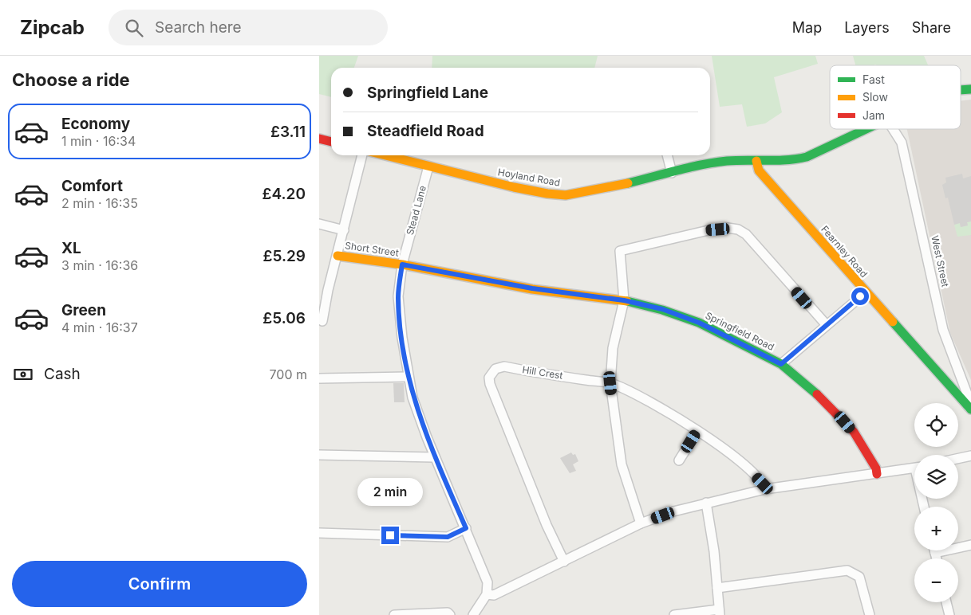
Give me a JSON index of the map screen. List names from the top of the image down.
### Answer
{
  "streets": {
    "main road": [
      "Hoyland Road",
      "Short Street",
      "Fearnley Road",
      "Springfield Road"
    ],
    "street": ["Stead Lane", "West Street", "Hill Crest"]
  },
  "crossings": [
    ["Hoyland Road", "Stead Lane"],
    ["Hoyland Road", "Fearnley Road"],
    ["Stead Lane", "Short Street"],
    ["Stead Lane", "Springfield Road"],
    ["Short Street", "Springfield Road"],
    ["Fearnley Road", "West Street"]
  ],
  "legend": ["Fast", "Slow", "Jam"],
  "page": {
    "header": "Zipcab",
    "search": "Search here",
    "nav": ["Map", "Layers", "Share"],
    "heading": "Choose a ride",
    "banner": ["Springfield Lane", "Steadfield Road"],
    "list": [
      {
        "name": "Economy",
        "note": "1 min · 16:34",
        "value": "£3.11"
      },
      {
        "name": "Comfort",
        "note": "2 min · 16:35",
        "value": "£4.20"
      },
      {
        "name": "XL",
        "note": "3 min · 16:36",
        "value": "£5.29"
      },
      {
        "name": "Green",
        "note": "4 min · 16:37",
        "value": "£5.06"
      }
    ],
    "pay": ["Cash", "700 m"],
    "map_buttons": ["+", "−"],
    "bubble": "2 min",
    "buttons": "Confirm"
  }
}
